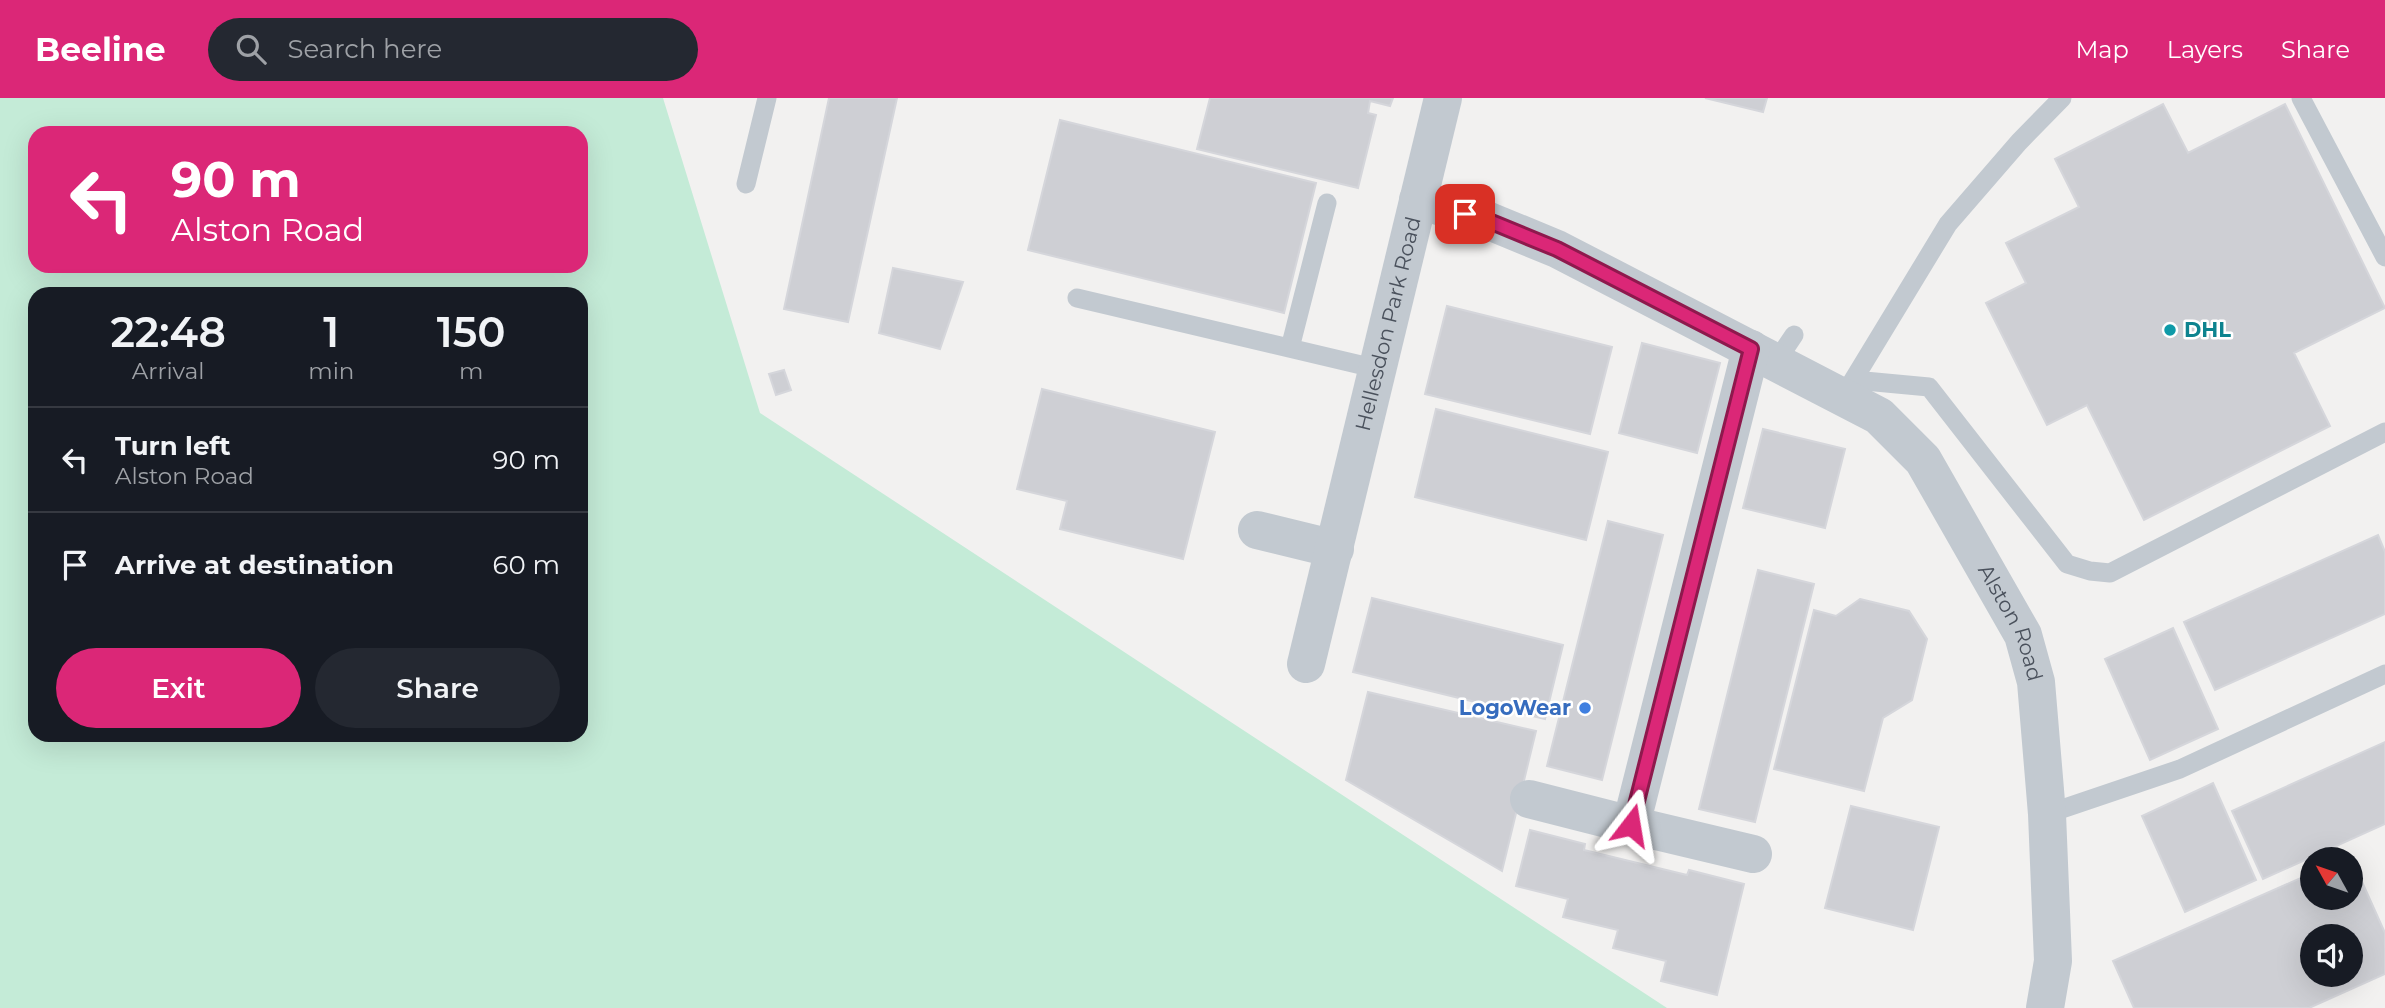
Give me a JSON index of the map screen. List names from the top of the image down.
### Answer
{
  "streets": {
    "street": ["Hellesdon Park Road", "Alston Road"]
  },
  "crossings": [
    ["Hellesdon Park Road", "Alston Road"]
  ],
  "places": ["DHL", "LogoWear"],
  "north": "top left",
  "page": {
    "header": "Beeline",
    "search": "Search here",
    "nav": ["Map", "Layers", "Share"],
    "turn": ["90 m", "Alston Road"],
    "eta": [
      "22:48",
      "Arrival",
      "1",
      "min",
      "150",
      "m"
    ],
    "list": [
      {
        "name": "Turn left",
        "note": "Alston Road",
        "value": "90 m"
      },
      {
        "name": "Arrive at destination",
        "value": "60 m"
      }
    ],
    "buttons": ["Exit", "Share"]
  }
}
